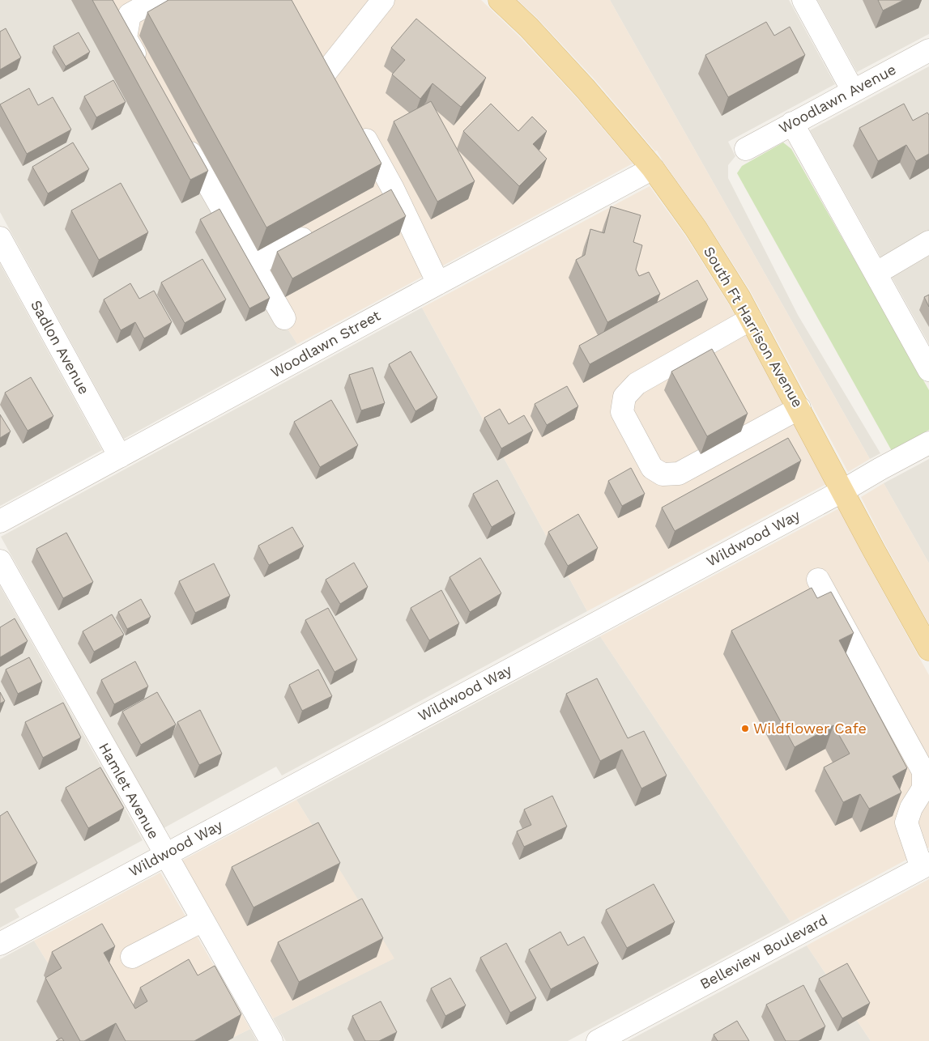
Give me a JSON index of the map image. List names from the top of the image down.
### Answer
{
  "streets": {
    "main road": ["South Ft Harrison Avenue"],
    "street": [
      "Woodlawn Avenue",
      "Woodlawn Street",
      "Sadlon Avenue",
      "Wildwood Way",
      "Hamlet Avenue",
      "Belleview Boulevard"
    ]
  },
  "crossings": [
    ["South Ft Harrison Avenue", "Woodlawn Street"],
    ["South Ft Harrison Avenue", "Wildwood Way"],
    ["Woodlawn Street", "Sadlon Avenue"],
    ["Wildwood Way", "Hamlet Avenue"]
  ],
  "places": ["Wildflower Cafe"]
}
